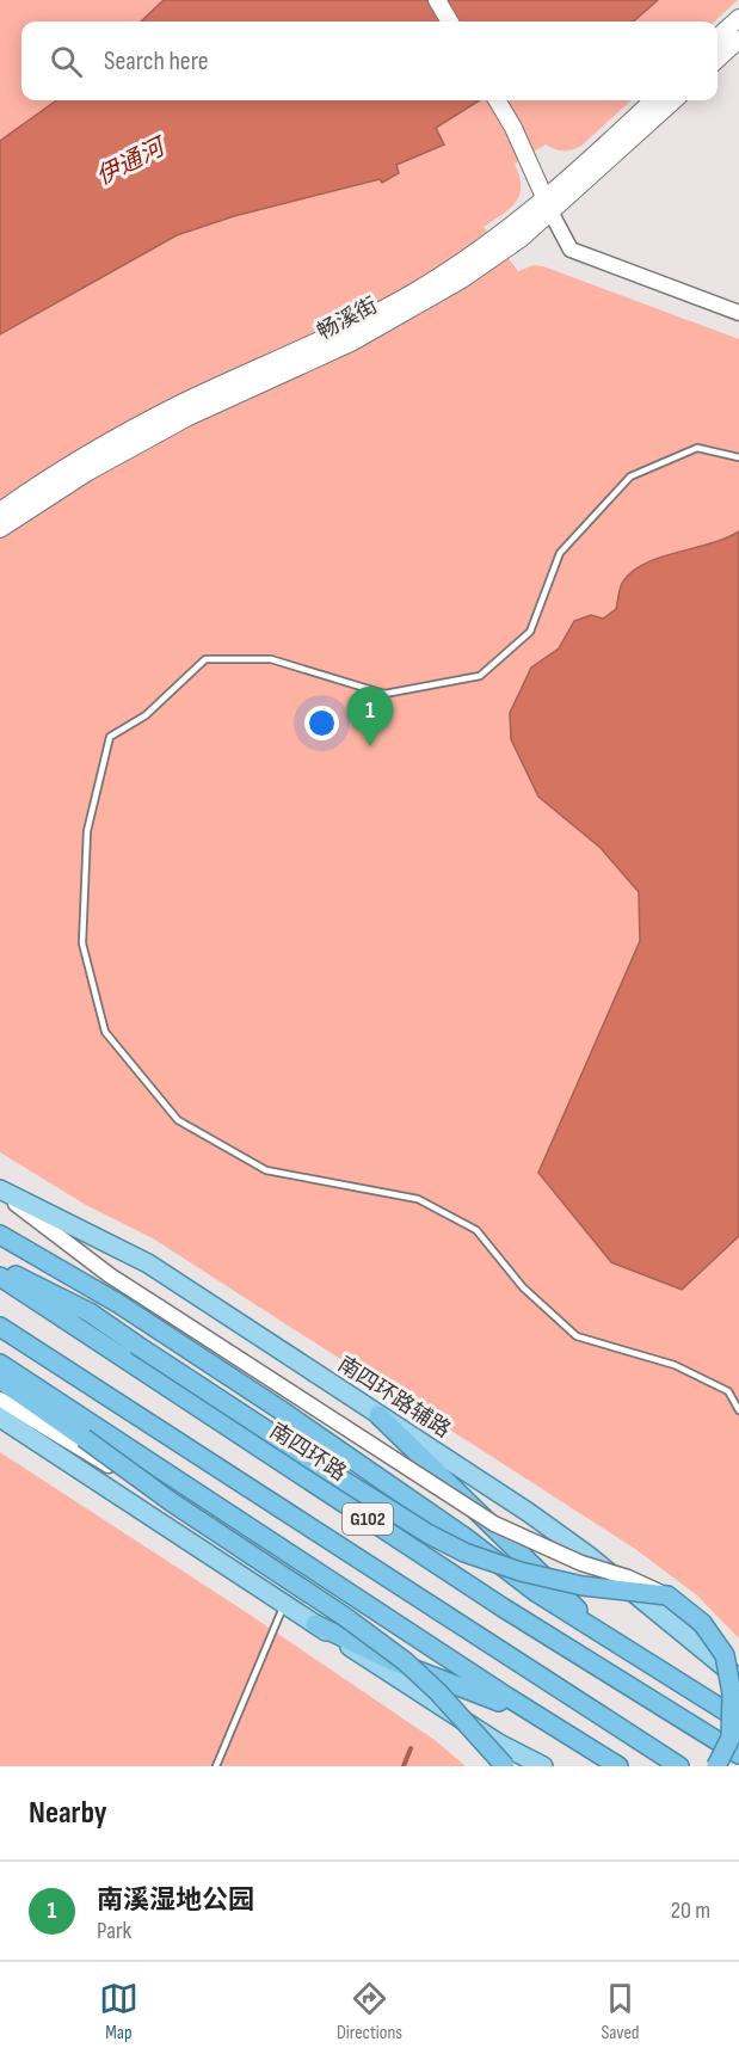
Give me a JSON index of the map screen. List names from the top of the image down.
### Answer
{
  "streets": {
    "highway": ["南四环路", "G102"],
    "main road": ["畅溪街", "南四环路辅路"]
  },
  "water": ["伊通河"],
  "page": {
    "search": "Search here",
    "pins": "1",
    "heading": "Nearby",
    "list": [
      {
        "mark": "1",
        "name": "南溪湿地公园",
        "note": "Park",
        "value": "20 m"
      }
    ],
    "nav": ["Map", "Directions", "Saved"]
  }
}
